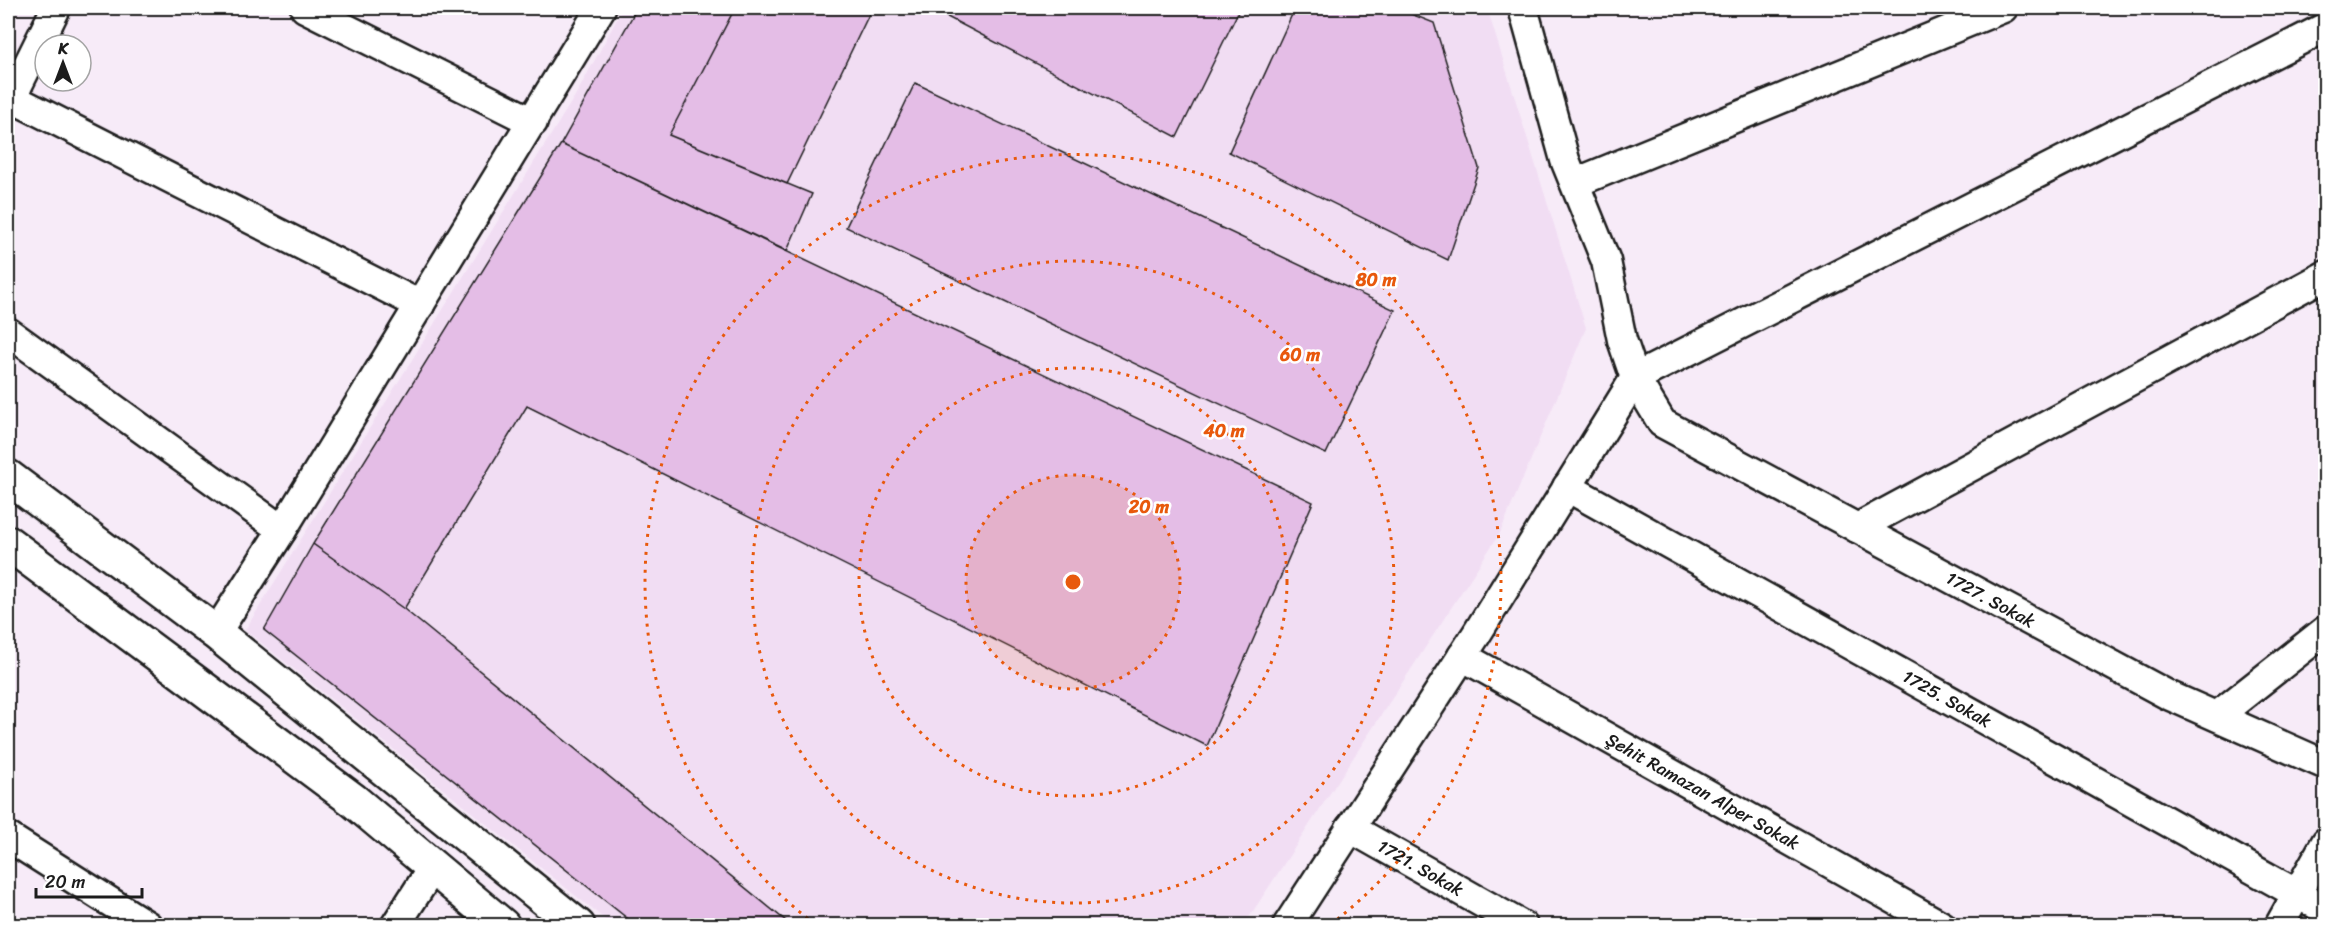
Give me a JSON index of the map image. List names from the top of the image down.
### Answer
{
  "streets": {
    "street": [
      "1727. Sokak",
      "1725. Sokak",
      "Şehit Ramazan Alper Sokak",
      "1721. Sokak"
    ]
  },
  "scale_bar": "20 m",
  "north": "top",
  "rings": [
    "80 m",
    "60 m",
    "40 m",
    "20 m"
  ]
}
